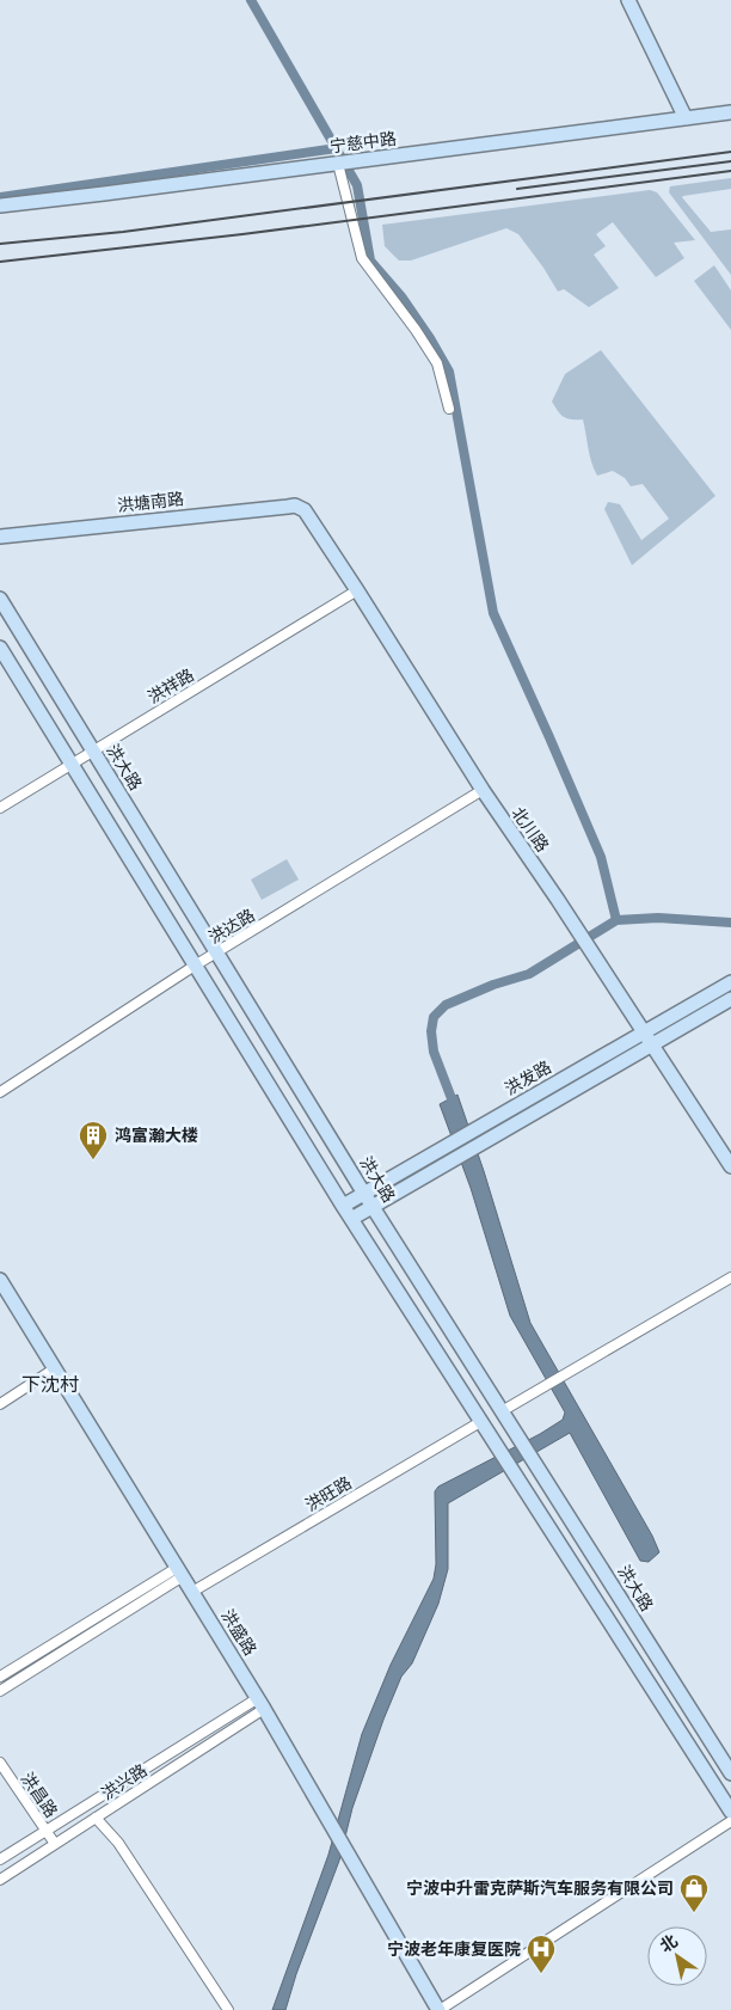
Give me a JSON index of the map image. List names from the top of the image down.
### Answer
{
  "streets": {
    "main road": [
      "宁慈中路",
      "洪塘南路",
      "洪大路",
      "北川路",
      "洪发路",
      "洪盛路"
    ],
    "street": [
      "洪祥路",
      "洪达路",
      "洪旺路",
      "洪兴路",
      "洪昌路"
    ]
  },
  "crossings": [
    ["洪塘南路", "北川路"],
    ["洪祥路", "洪大路"],
    ["洪祥路", "北川路"],
    ["洪大路", "洪达路"],
    ["洪大路", "洪发路"],
    ["北川路", "洪达路"],
    ["北川路", "洪发路"],
    ["洪旺路", "洪盛路"],
    ["洪盛路", "洪兴路"],
    ["洪兴路", "洪昌路"]
  ],
  "districts": ["下沈村"],
  "places": {
    "building": ["鸿富瀚大楼"],
    "shop": ["宁波中升雷克萨斯汽车服务有限公司"],
    "hospital": ["宁波老年康复医院"]
  },
  "north": "top left"
}
